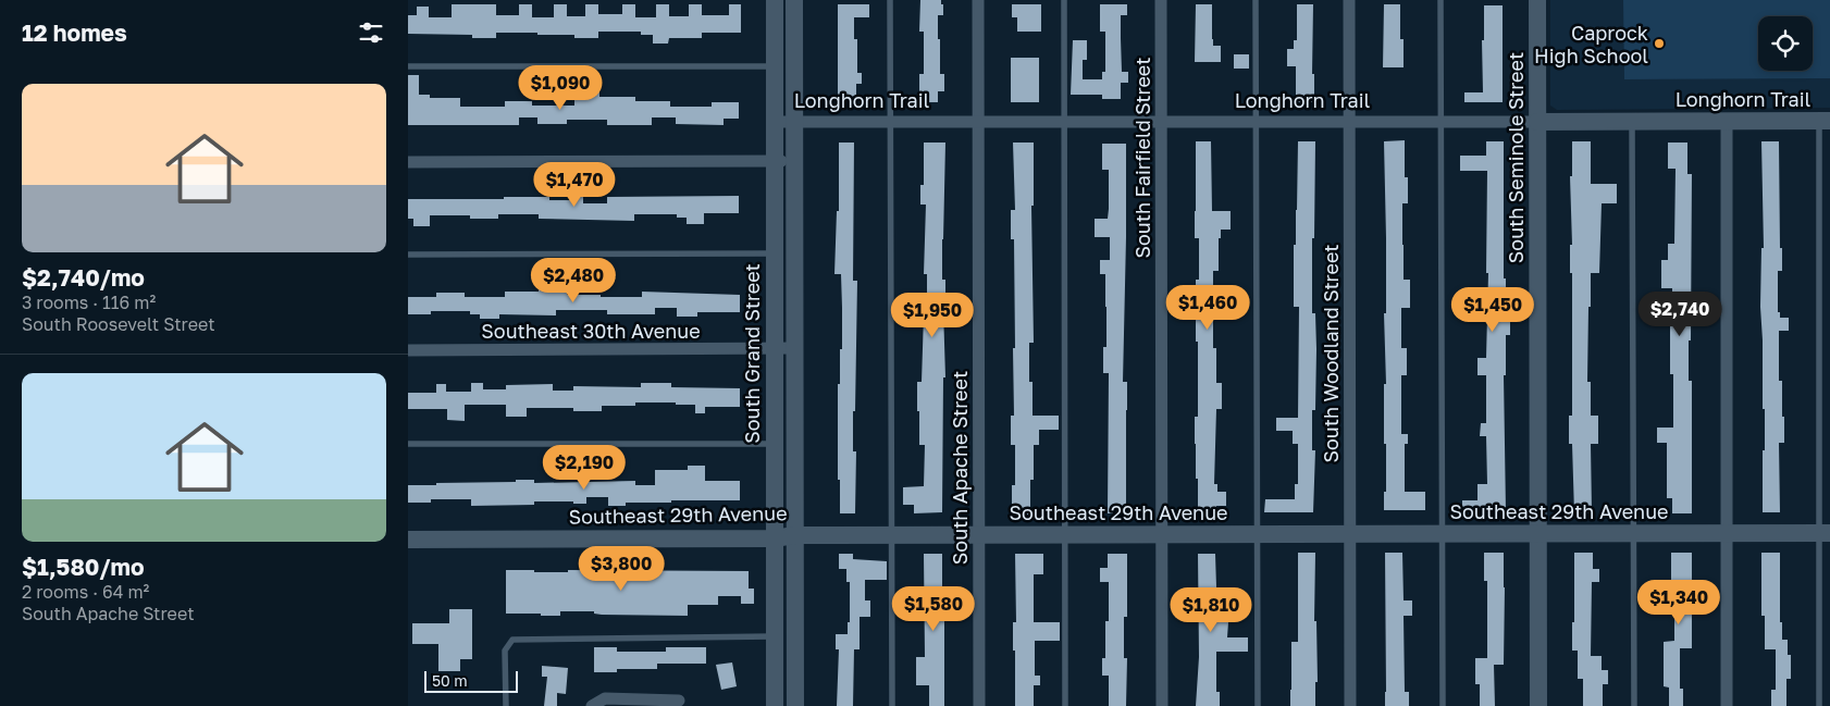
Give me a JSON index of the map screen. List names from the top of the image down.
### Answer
{
  "streets": {
    "street": [
      "Longhorn Trail",
      "South Fairfield Street",
      "South Seminole Street",
      "Southeast 30th Avenue",
      "South Grand Street",
      "South Woodland Street",
      "South Apache Street",
      "Southeast 29th Avenue"
    ]
  },
  "crossings": [
    ["Longhorn Trail", "South Fairfield Street"],
    ["Longhorn Trail", "South Seminole Street"],
    ["Longhorn Trail", "South Grand Street"],
    ["Longhorn Trail", "South Woodland Street"],
    ["Longhorn Trail", "South Apache Street"],
    ["South Fairfield Street", "Southeast 29th Avenue"],
    ["South Seminole Street", "Southeast 29th Avenue"],
    ["Southeast 30th Avenue", "South Grand Street"],
    ["South Grand Street", "Southeast 29th Avenue"],
    ["South Woodland Street", "Southeast 29th Avenue"],
    ["South Apache Street", "Southeast 29th Avenue"]
  ],
  "places": ["Caprock High School"],
  "scale_bar": "50 m",
  "page": {
    "heading": "12 homes",
    "list": [
      {
        "name": "$2,740/mo",
        "note": "3 rooms · 116 m² · South Roosevelt Street"
      },
      {
        "name": "$1,580/mo",
        "note": "2 rooms · 64 m² · South Apache Street"
      }
    ],
    "price": [
      "$1,090",
      "$1,470",
      "$2,480",
      "$1,460",
      "$1,450",
      "$2,740",
      "$1,950",
      "$2,190",
      "$3,800",
      "$1,340",
      "$1,580",
      "$1,810"
    ],
    "scale": "50 m"
  }
}
